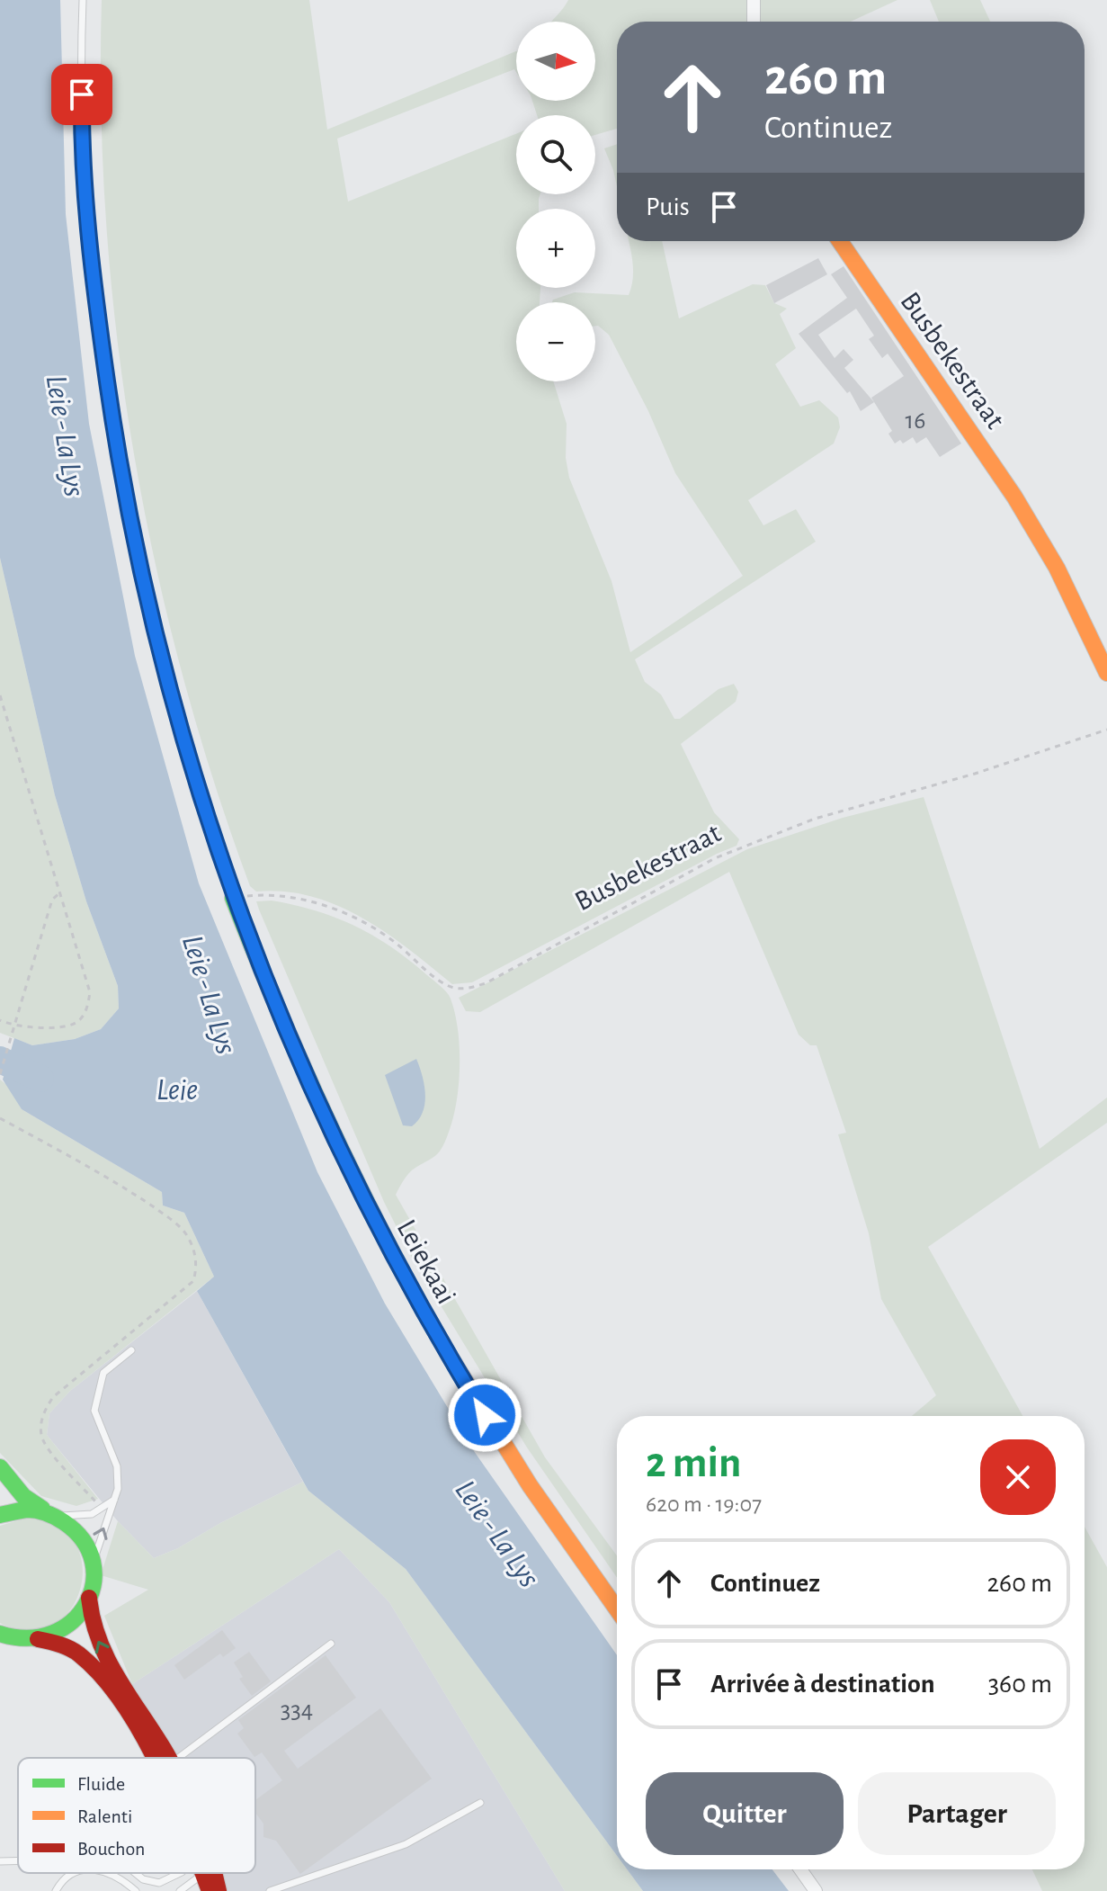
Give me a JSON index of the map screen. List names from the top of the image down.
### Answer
{
  "streets": {
    "street": ["Busbekestraat", "Leiekaai"]
  },
  "crossings": [
    ["Busbekestraat", "Leiekaai"]
  ],
  "water": ["Leie - La Lys", "Leie"],
  "house_numbers": ["16", "334"],
  "legend": ["Fluide", "Ralenti", "Bouchon"],
  "north": "right",
  "page": {
    "map_buttons": ["+", "−"],
    "turn": ["260 m", "Continuez"],
    "then": "Puis",
    "heading": ["2 min", "620 m · 19:07"],
    "list": [
      {
        "name": "Continuez",
        "value": "260 m"
      },
      {
        "name": "Arrivée à destination",
        "value": "360 m"
      }
    ],
    "buttons": ["Quitter", "Partager"]
  }
}
